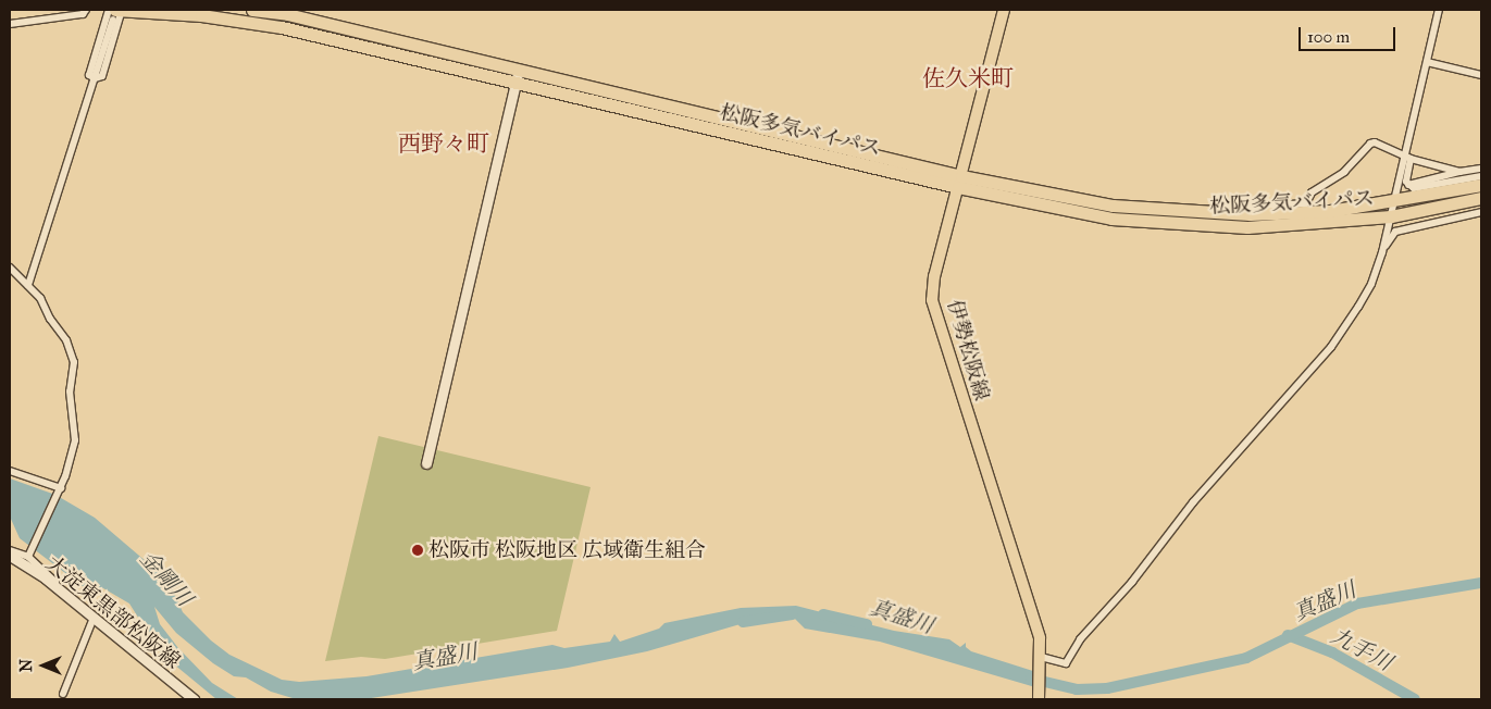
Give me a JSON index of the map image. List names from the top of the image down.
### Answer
{
  "streets": {
    "highway": ["松阪多気バイパス"],
    "main road": ["伊勢松阪線"],
    "street": ["大淀東黒部松阪線"]
  },
  "crossings": [
    ["松阪多気バイパス", "伊勢松阪線"]
  ],
  "districts": ["佐久米町", "西野々町"],
  "water": ["金剛川", "真盛川", "九手川"],
  "places": ["松阪市 松阪地区 広域衛生組合"],
  "scale_bar": "100 m",
  "north": "left"
}
